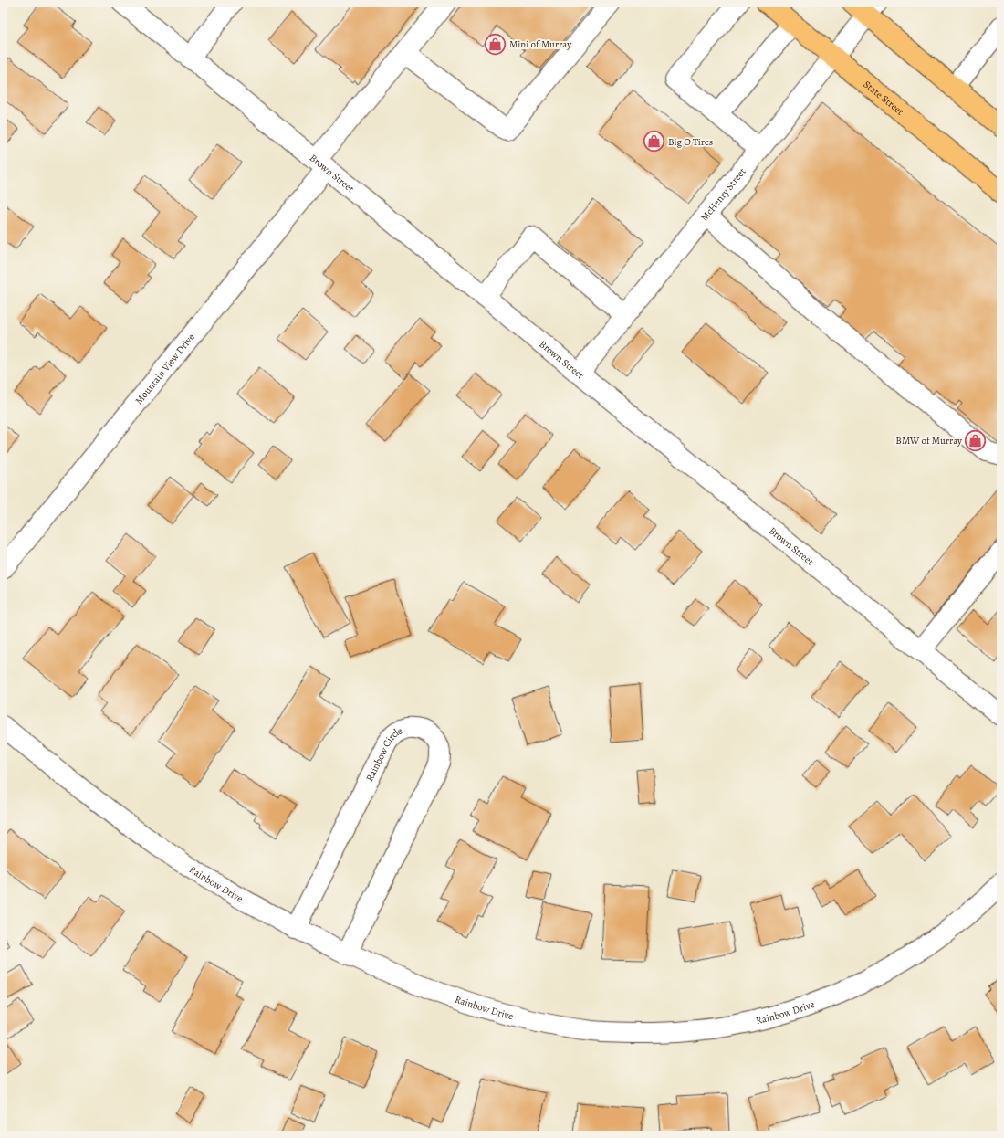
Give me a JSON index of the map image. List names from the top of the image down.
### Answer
{
  "streets": {
    "main road": ["State Street"],
    "street": [
      "Brown Street",
      "McHenry Street",
      "Mountain View Drive",
      "Rainbow Circle",
      "Rainbow Drive"
    ]
  },
  "crossings": [
    ["State Street", "McHenry Street"],
    ["Brown Street", "McHenry Street"],
    ["Brown Street", "Mountain View Drive"],
    ["Rainbow Circle", "Rainbow Drive"]
  ],
  "places": {
    "shop": ["Mini of Murray", "Big O Tires", "BMW of Murray"]
  }
}
